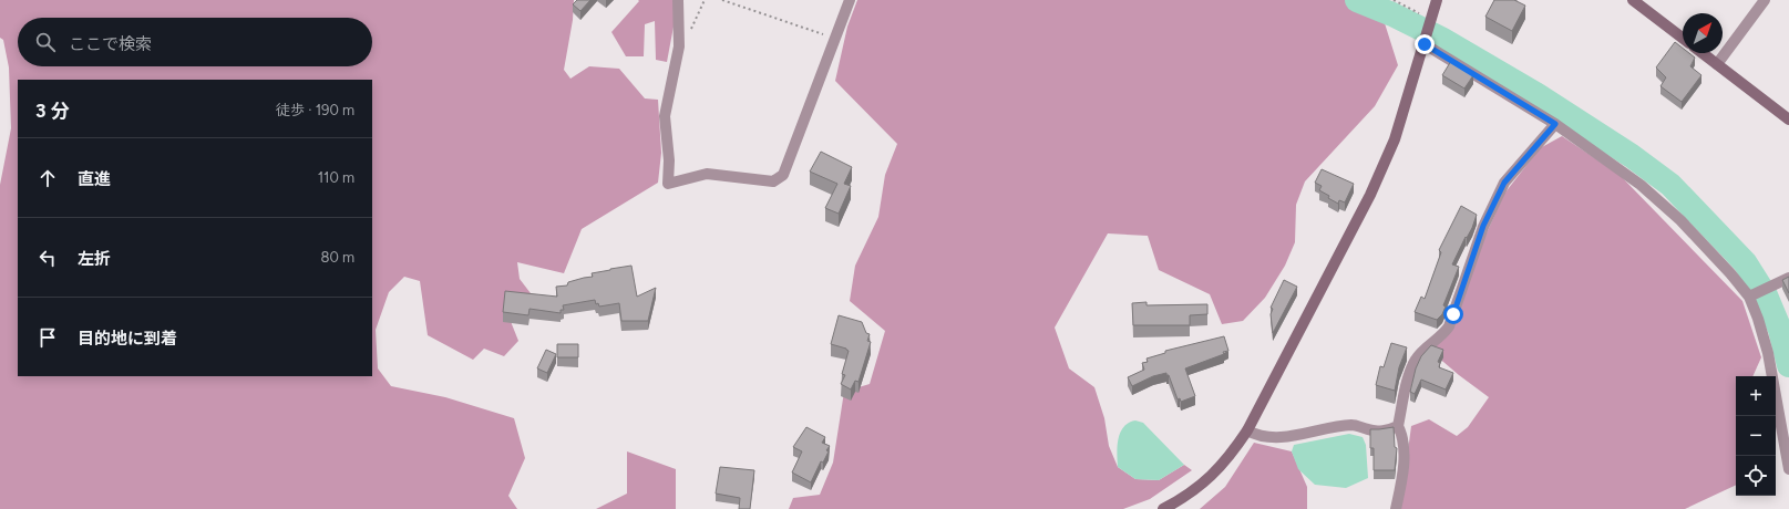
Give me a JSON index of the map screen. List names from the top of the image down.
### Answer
{
  "north": "top right",
  "page": {
    "search": "ここで検索",
    "heading": ["3 分", "徒歩 · 190 m"],
    "list": [
      ["直進", "110 m"],
      ["左折", "80 m"],
      "目的地に到着"
    ],
    "map_buttons": ["+", "−"]
  }
}
